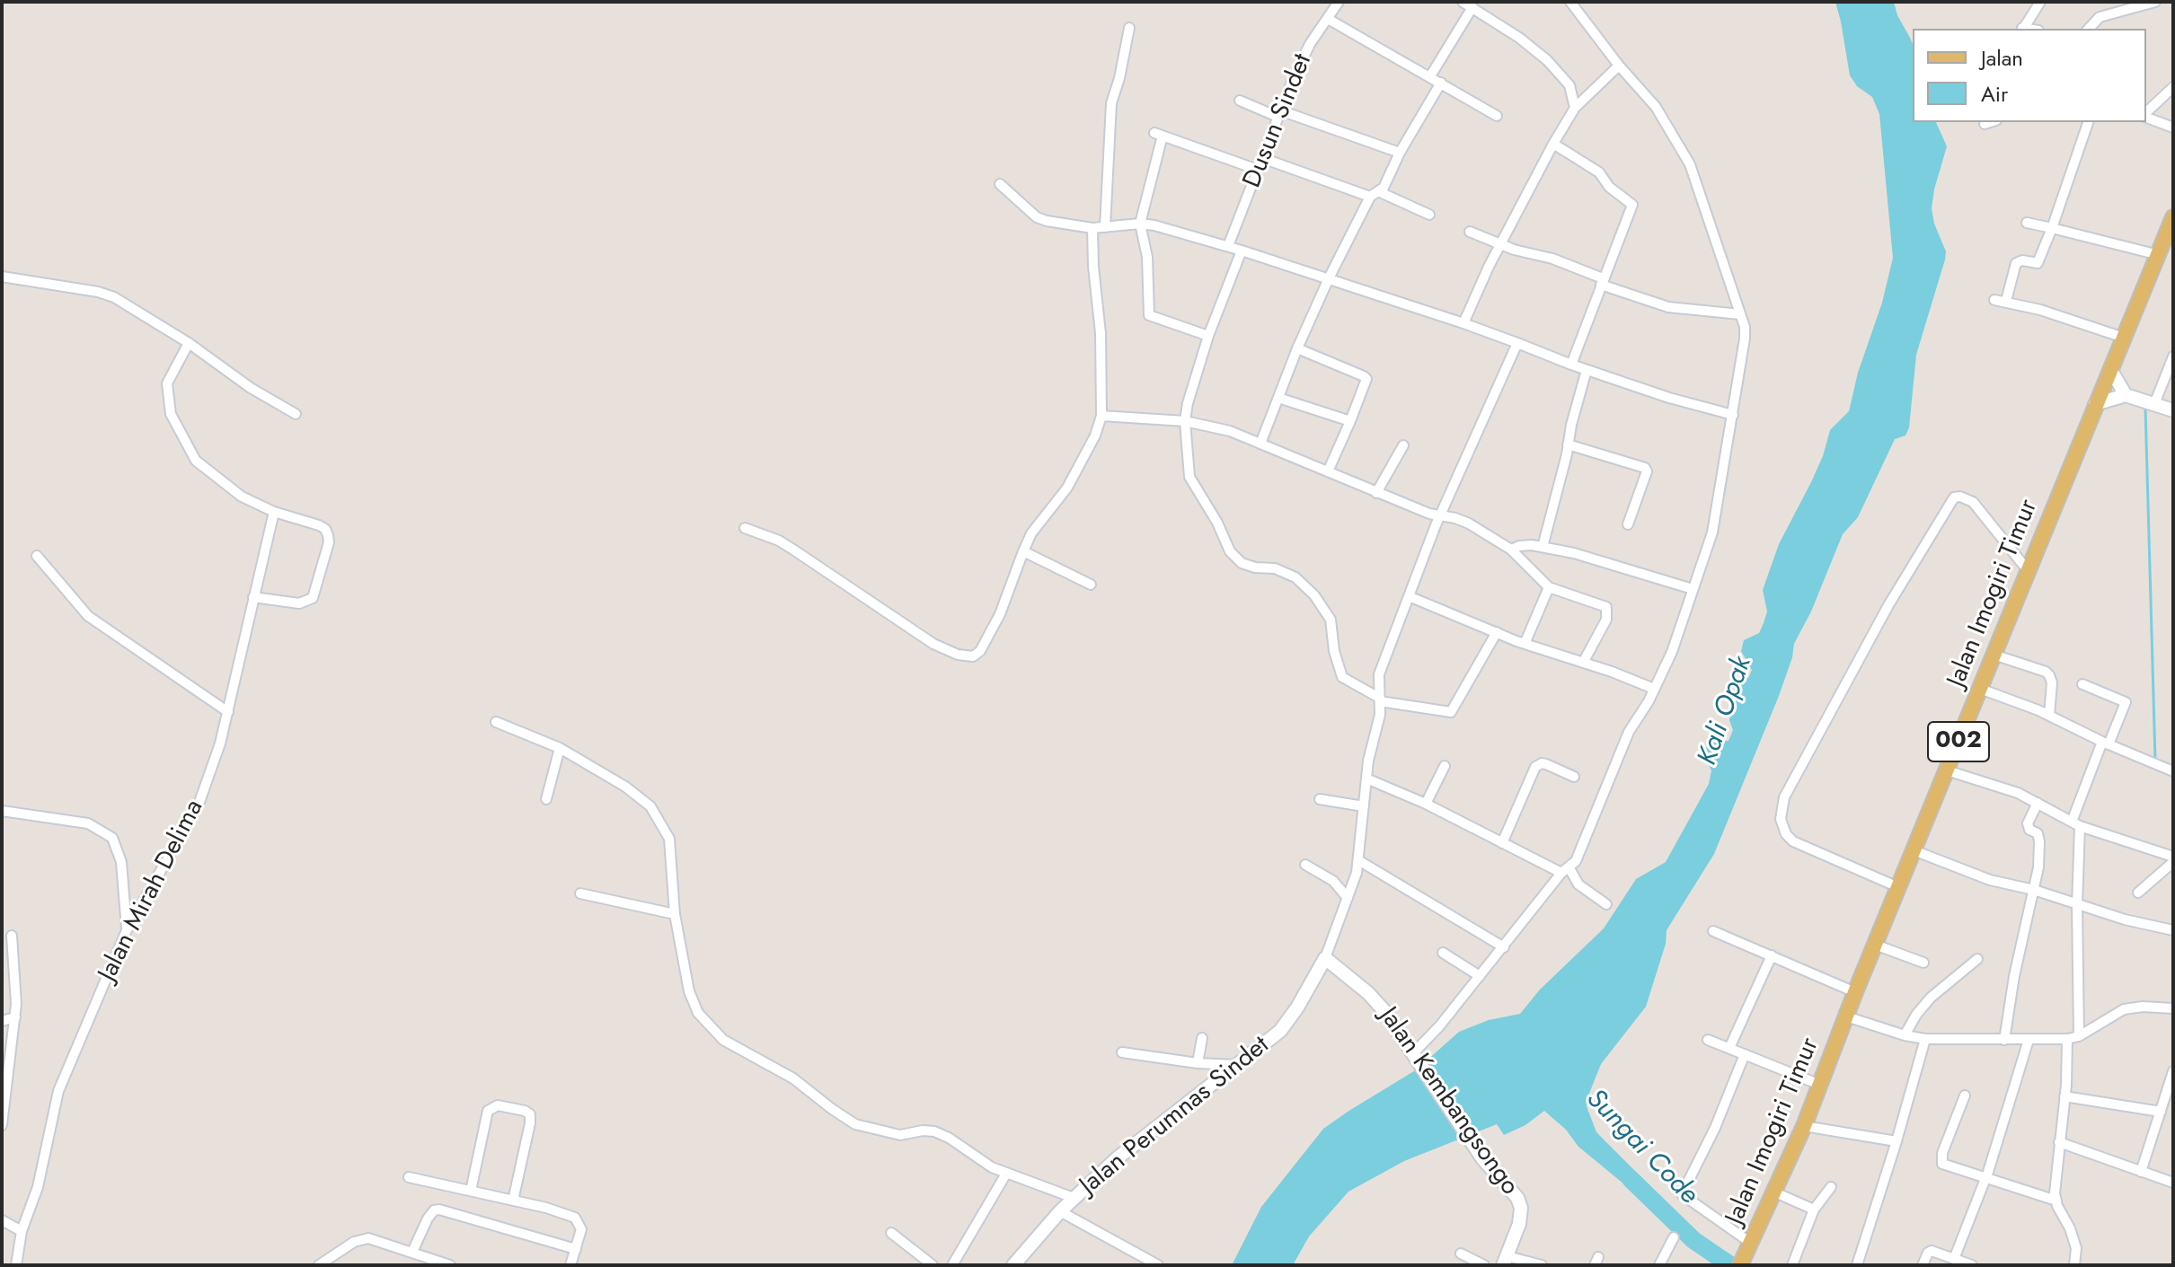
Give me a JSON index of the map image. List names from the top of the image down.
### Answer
{
  "streets": {
    "main road": ["Jalan Imogiri Timur", "002"],
    "street": [
      "Dusun Sindet",
      "Jalan Mirah Delima",
      "Jalan Kembangsongo",
      "Jalan Perumnas Sindet"
    ]
  },
  "crossings": [
    ["Jalan Kembangsongo", "Jalan Perumnas Sindet"]
  ],
  "water": ["Kali Opak", "Sungai Code"],
  "legend": ["Jalan", "Air"]
}
